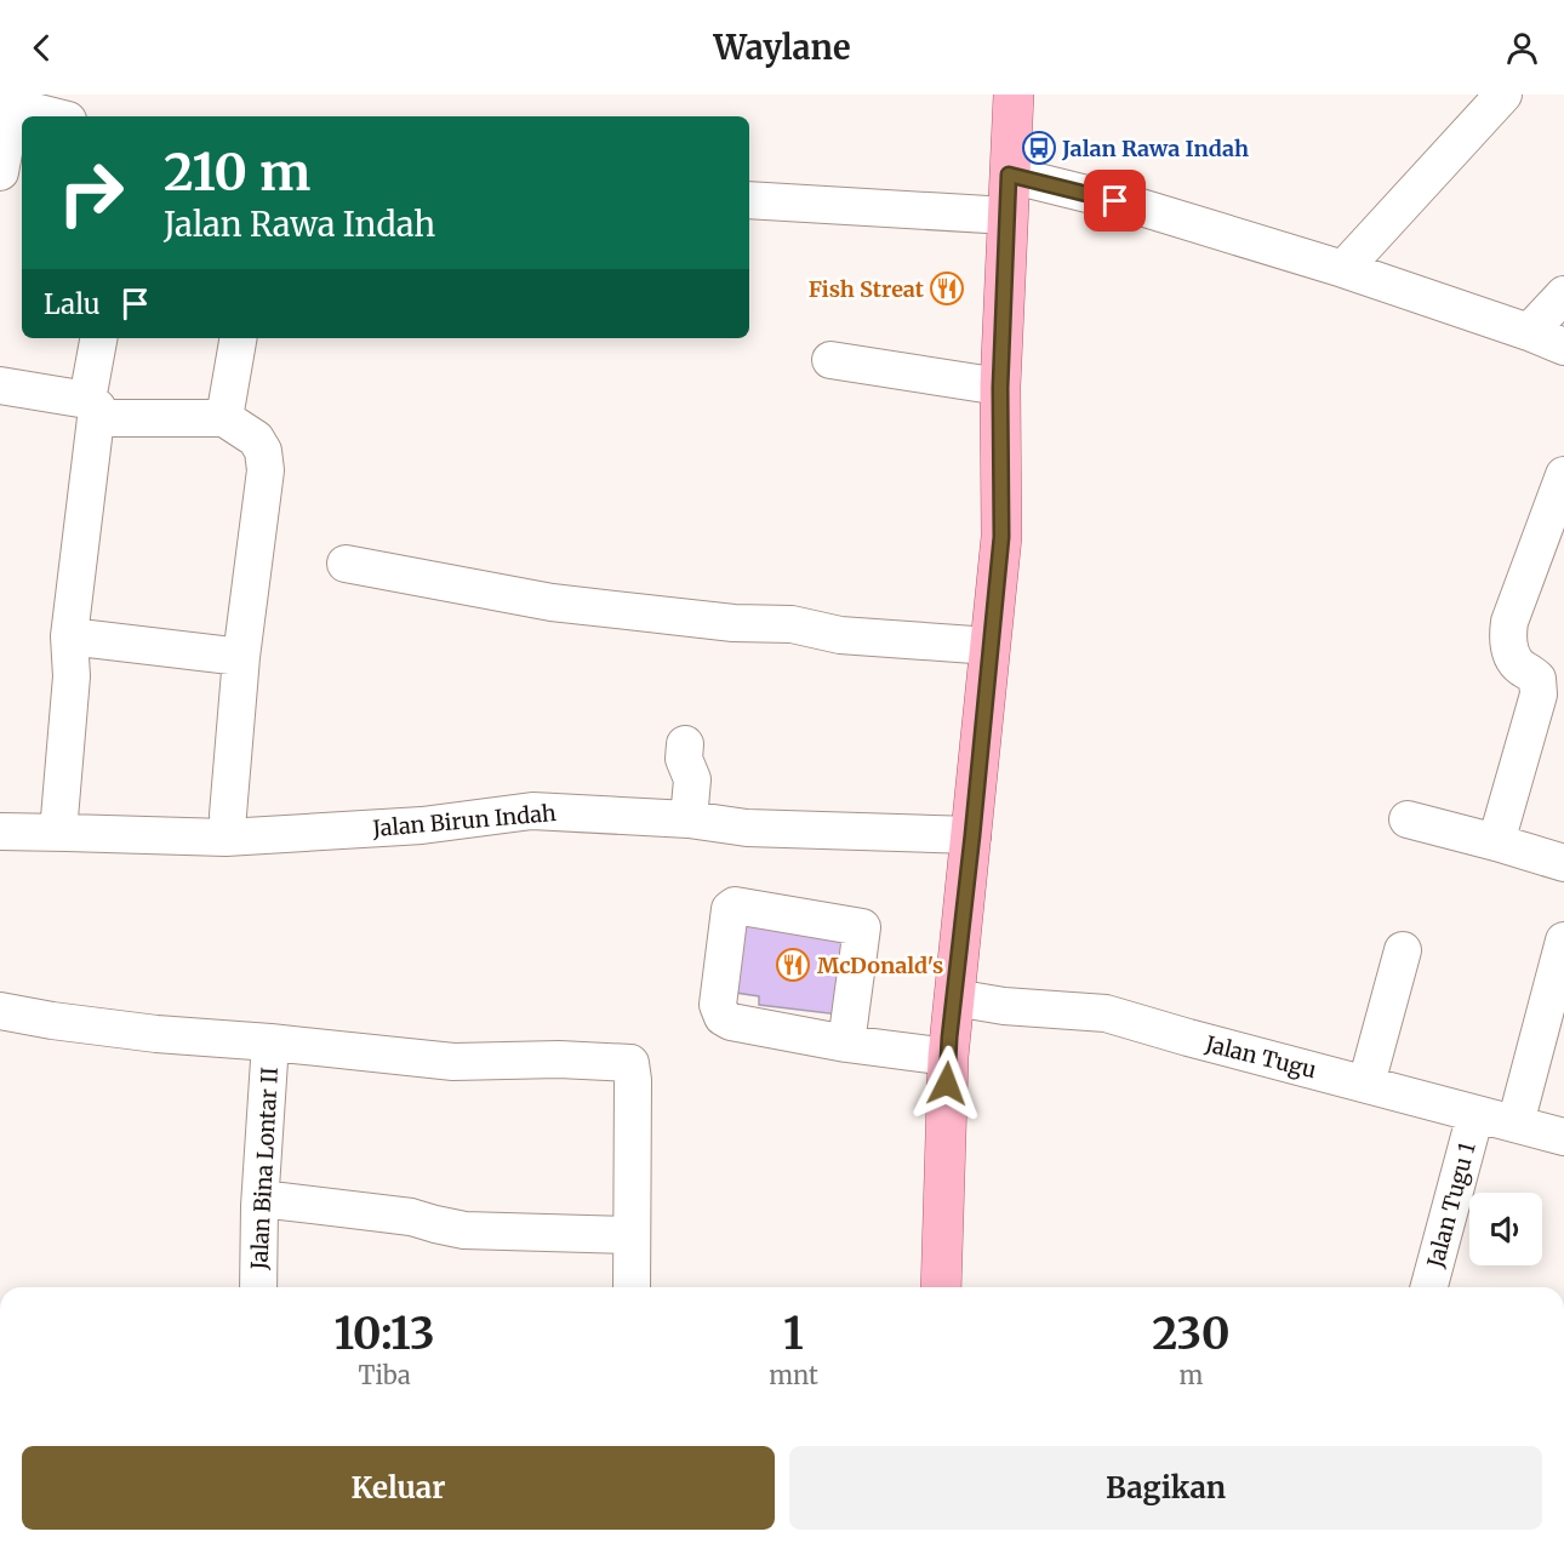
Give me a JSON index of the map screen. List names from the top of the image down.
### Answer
{
  "streets": {
    "street": [
      "Jalan Birun Indah",
      "Jalan Tugu",
      "Jalan Bina Lontar II",
      "Jalan Tugu 1"
    ]
  },
  "crossings": [
    ["Jalan Tugu", "Jalan Tugu 1"]
  ],
  "places": {
    "bus stop": ["Jalan Rawa Indah"],
    "restaurant": ["Fish Streat", "McDonald's"]
  },
  "page": {
    "header": "Waylane",
    "turn": ["210 m", "Jalan Rawa Indah"],
    "then": "Lalu",
    "eta": [
      "10:13",
      "Tiba",
      "1",
      "mnt",
      "230",
      "m"
    ],
    "buttons": ["Keluar", "Bagikan"]
  }
}
